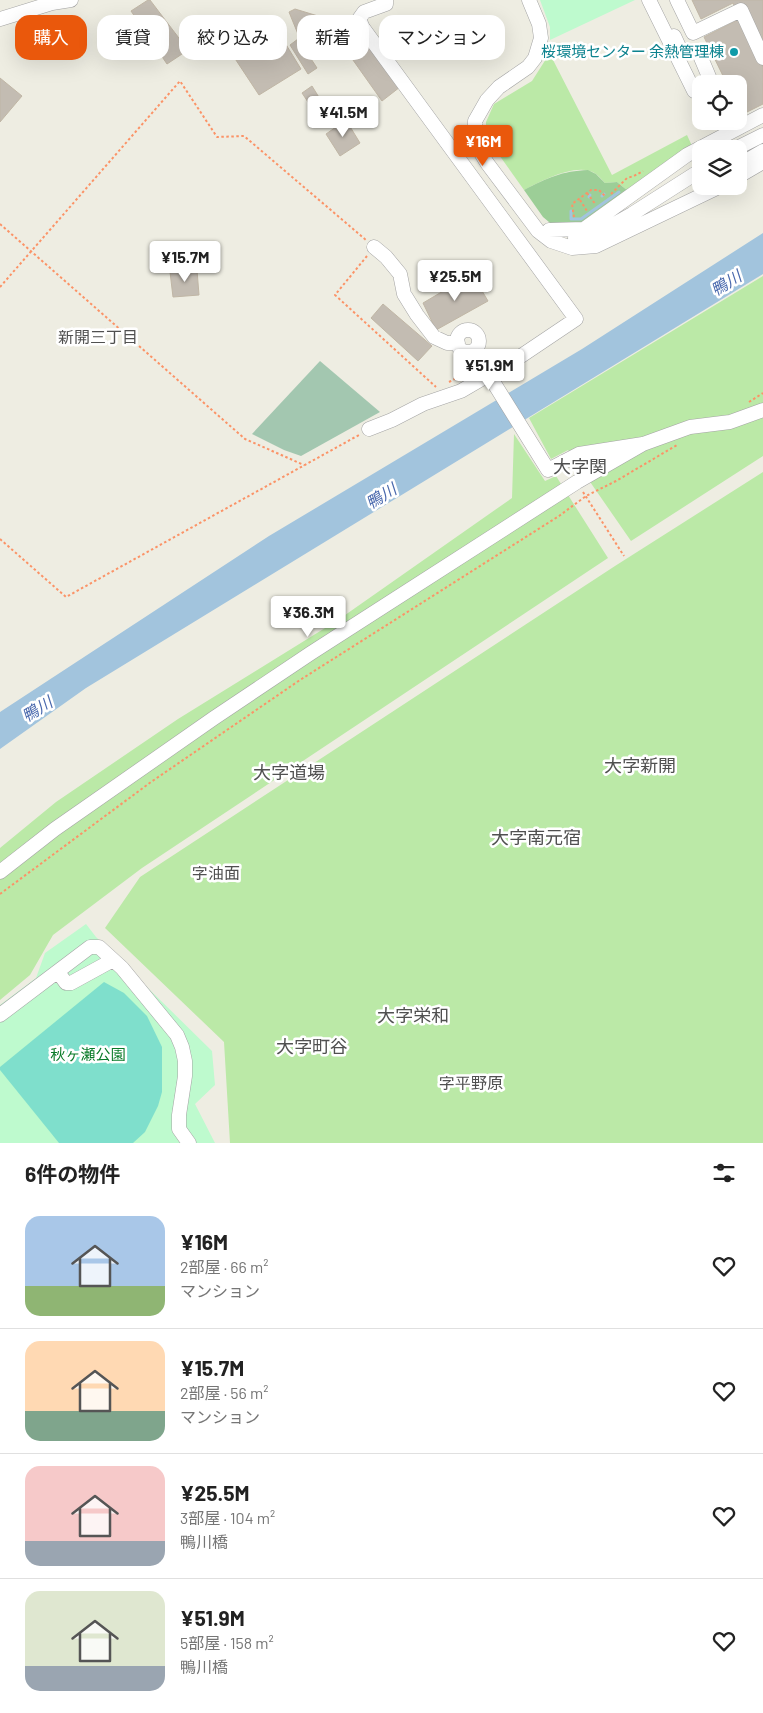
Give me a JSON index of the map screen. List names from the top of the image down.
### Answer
{
  "districts": [
    "新開三丁目",
    "大字関",
    "大字新開",
    "大字道場",
    "大字南元宿",
    "字油面",
    "大字栄和",
    "大字町谷",
    "字平野原"
  ],
  "water": ["鴨川"],
  "parks": ["秋ヶ瀬公園"],
  "places": ["桜環境センター 余熱管理棟"],
  "page": {
    "chip": [
      "購入",
      "賃貸",
      "絞り込み",
      "新着",
      "マンション"
    ],
    "price": [
      "¥41.5M",
      "¥16M",
      "¥15.7M",
      "¥25.5M",
      "¥51.9M",
      "¥36.3M"
    ],
    "heading": "6件の物件",
    "list": [
      {
        "name": "¥16M",
        "note": "2部屋 · 66 m² · マンション"
      },
      {
        "name": "¥15.7M",
        "note": "2部屋 · 56 m² · マンション"
      },
      {
        "name": "¥25.5M",
        "note": "3部屋 · 104 m² · 鴨川橋"
      },
      {
        "name": "¥51.9M",
        "note": "5部屋 · 158 m² · 鴨川橋"
      }
    ]
  }
}
